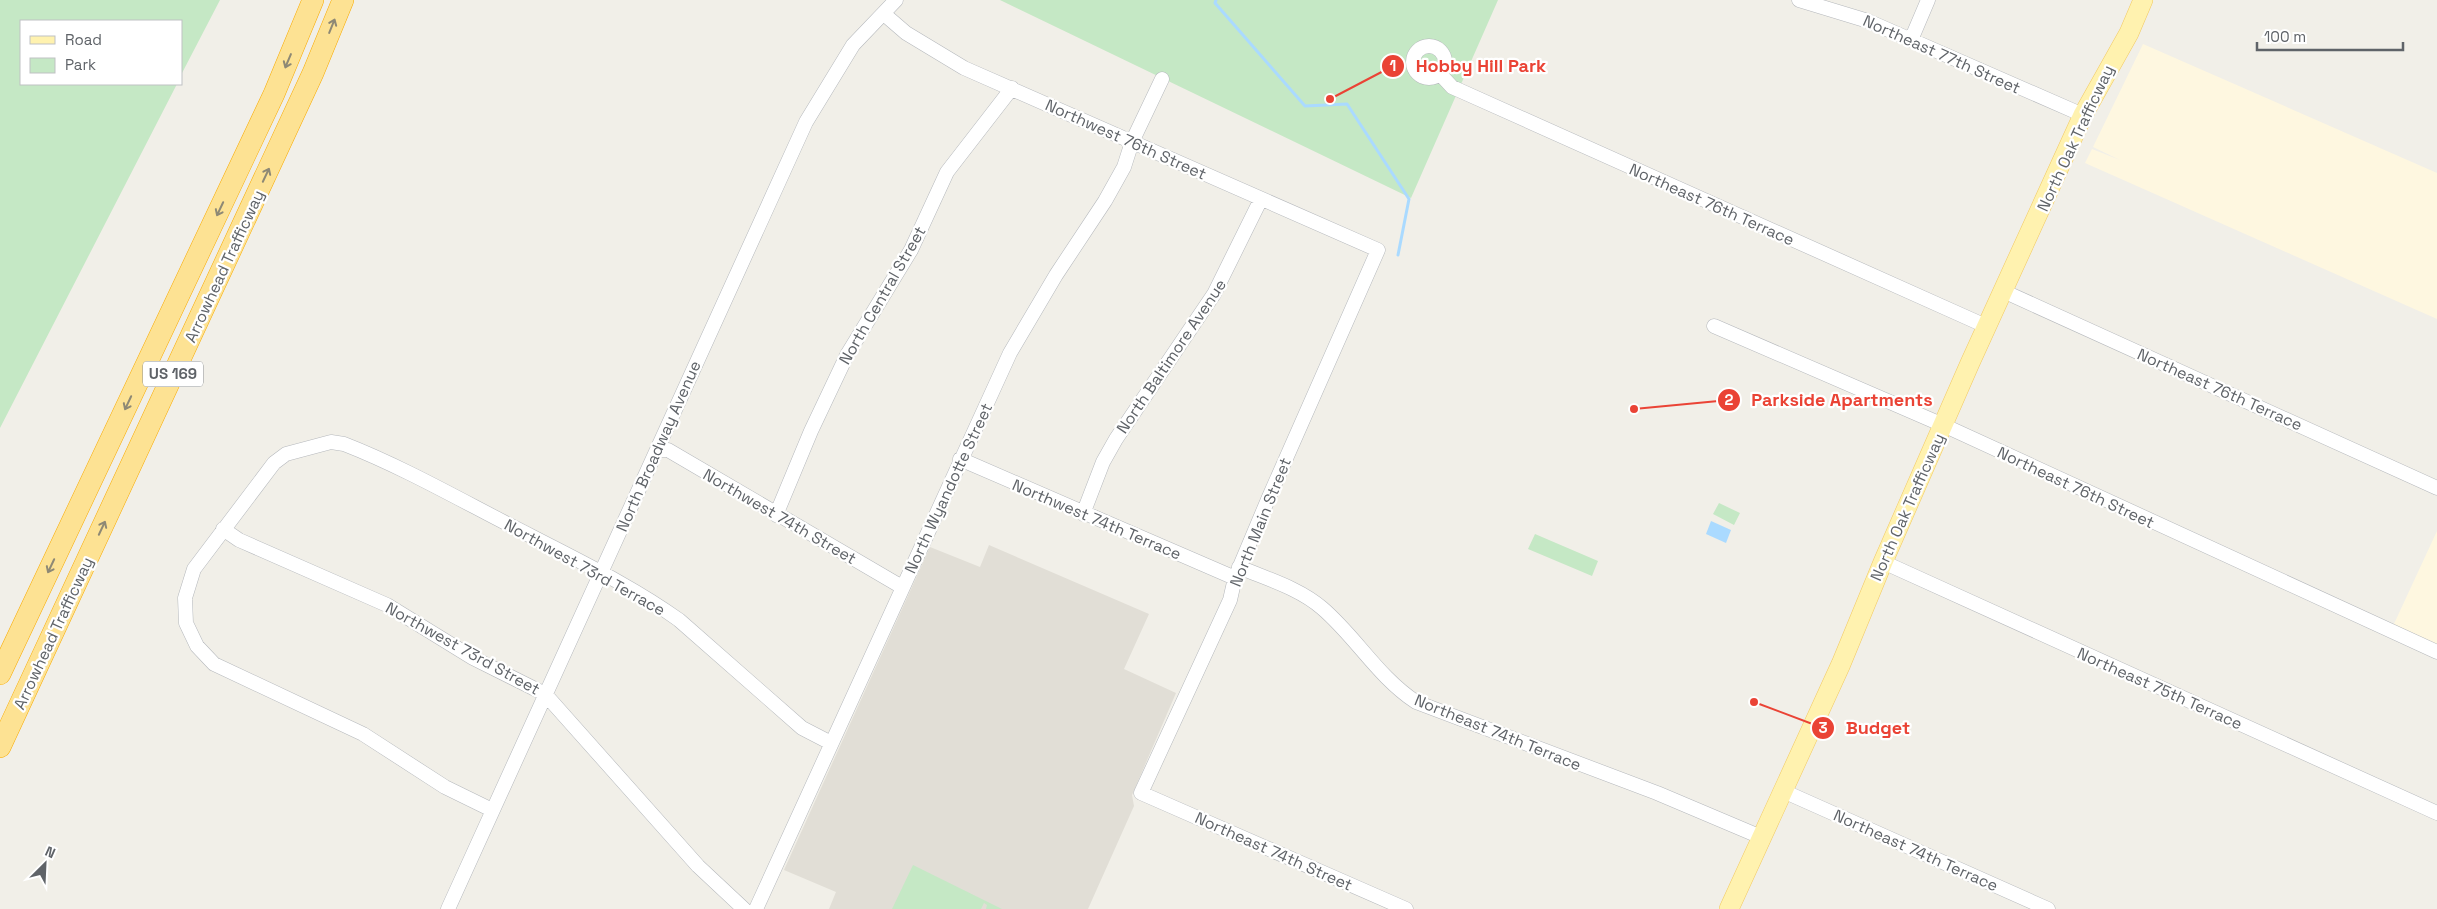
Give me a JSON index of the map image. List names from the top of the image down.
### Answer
{
  "streets": {
    "highway": ["Arrowhead Trafficway", "US 169"],
    "main road": ["North Oak Trafficway"],
    "street": [
      "Northeast 77th Street",
      "Northwest 76th Street",
      "Northeast 76th Terrace",
      "North Central Street",
      "North Baltimore Avenue",
      "North Broadway Avenue",
      "Northeast 76th Street",
      "North Wyandotte Street",
      "Northwest 74th Street",
      "Northwest 74th Terrace",
      "North Main Street",
      "Northwest 73rd Terrace",
      "Northwest 73rd Street",
      "Northeast 75th Terrace",
      "Northeast 74th Terrace",
      "Northeast 74th Street"
    ]
  },
  "crossings": [
    ["Northeast 77th Street", "North Oak Trafficway"],
    ["North Oak Trafficway", "Northeast 76th Terrace"],
    ["North Oak Trafficway", "Northeast 76th Street"],
    ["North Oak Trafficway", "Northeast 75th Terrace"],
    ["North Oak Trafficway", "Northeast 74th Terrace"],
    ["Northwest 76th Street", "North Central Street"],
    ["Northwest 76th Street", "North Baltimore Avenue"],
    ["Northwest 76th Street", "North Broadway Avenue"],
    ["Northwest 76th Street", "North Wyandotte Street"],
    ["Northwest 76th Street", "North Main Street"],
    ["North Central Street", "Northwest 74th Street"],
    ["North Baltimore Avenue", "Northwest 74th Terrace"],
    ["North Broadway Avenue", "Northwest 74th Street"],
    ["North Broadway Avenue", "Northwest 73rd Terrace"],
    ["North Broadway Avenue", "Northwest 73rd Street"],
    ["North Wyandotte Street", "Northwest 74th Street"],
    ["North Wyandotte Street", "Northwest 74th Terrace"],
    ["North Wyandotte Street", "Northwest 73rd Terrace"],
    ["Northwest 74th Terrace", "North Main Street"],
    ["Northwest 74th Terrace", "Northeast 74th Terrace"],
    ["North Main Street", "Northeast 74th Terrace"],
    ["North Main Street", "Northeast 74th Street"],
    ["Northwest 73rd Terrace", "Northwest 73rd Street"]
  ],
  "places": ["Hobby Hill Park", "Parkside Apartments", "Budget"],
  "legend": ["Road", "Park"],
  "scale_bar": "100 m",
  "north": "top right"
}
